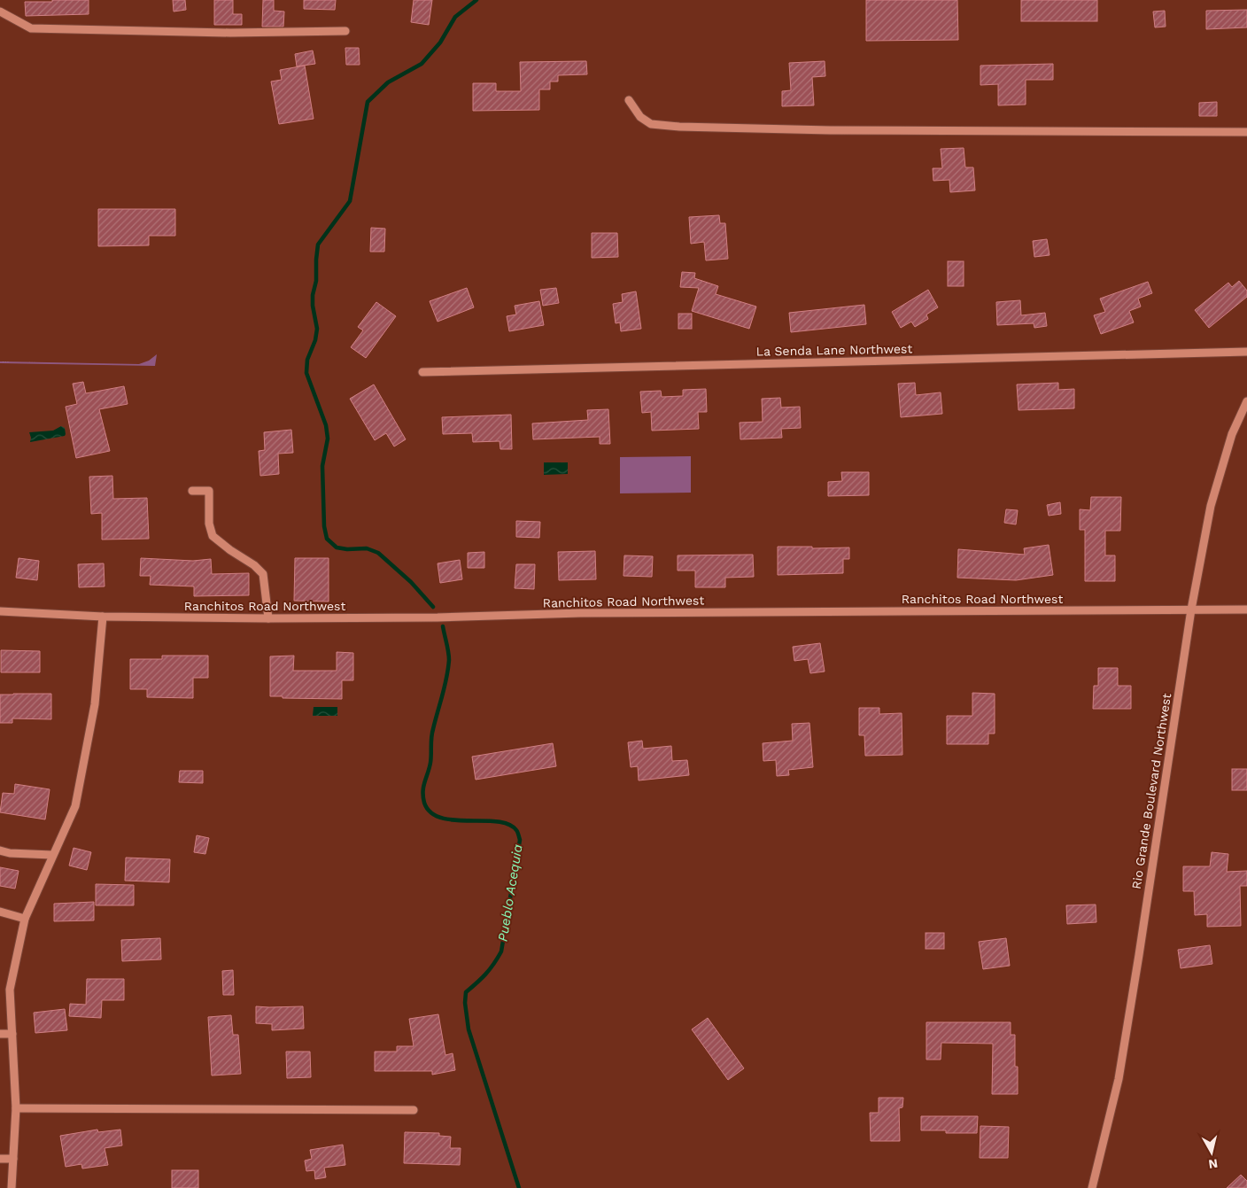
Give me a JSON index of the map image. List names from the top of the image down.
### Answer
{
  "streets": {
    "street": ["La Senda Lane Northwest", "Ranchitos Road Northwest", "Rio Grande Boulevard Northwest"]
  },
  "crossings": [
    ["Ranchitos Road Northwest", "Rio Grande Boulevard Northwest"]
  ],
  "water": ["Pueblo Acequia"],
  "north": "bottom"
}
